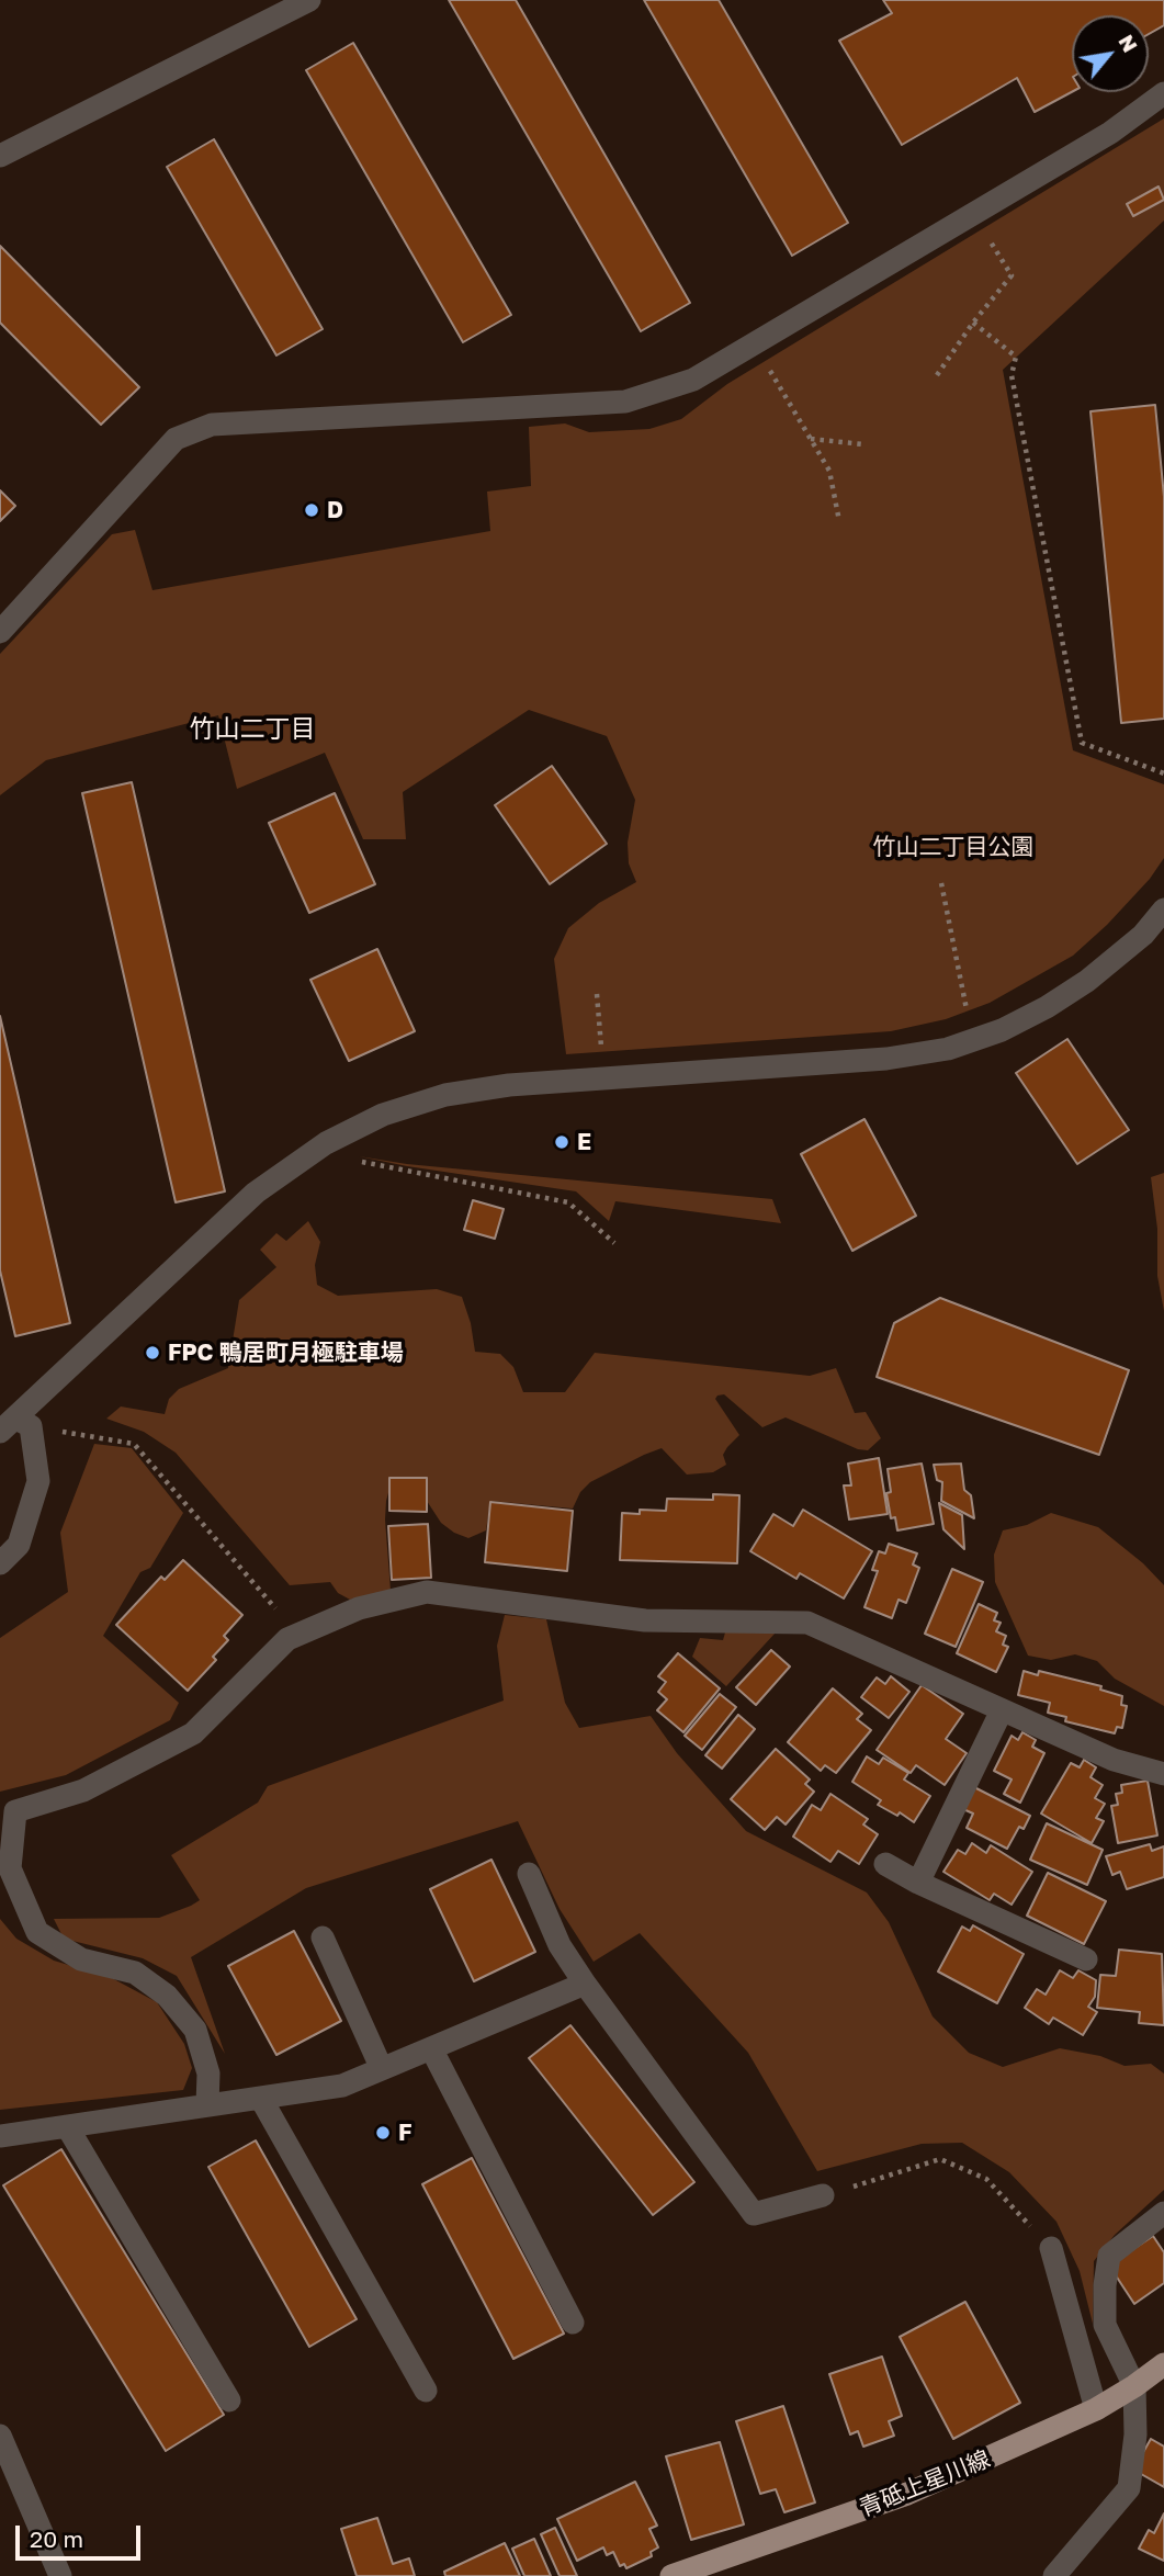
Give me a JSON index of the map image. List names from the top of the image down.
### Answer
{
  "streets": {
    "main road": ["青砥上星川線"]
  },
  "districts": ["竹山二丁目"],
  "parks": ["竹山二丁目公園"],
  "places": [
    "D",
    "E",
    "FPC 鴨居町月極駐車場",
    "F"
  ],
  "scale_bar": "20 m",
  "north": "top right"
}
